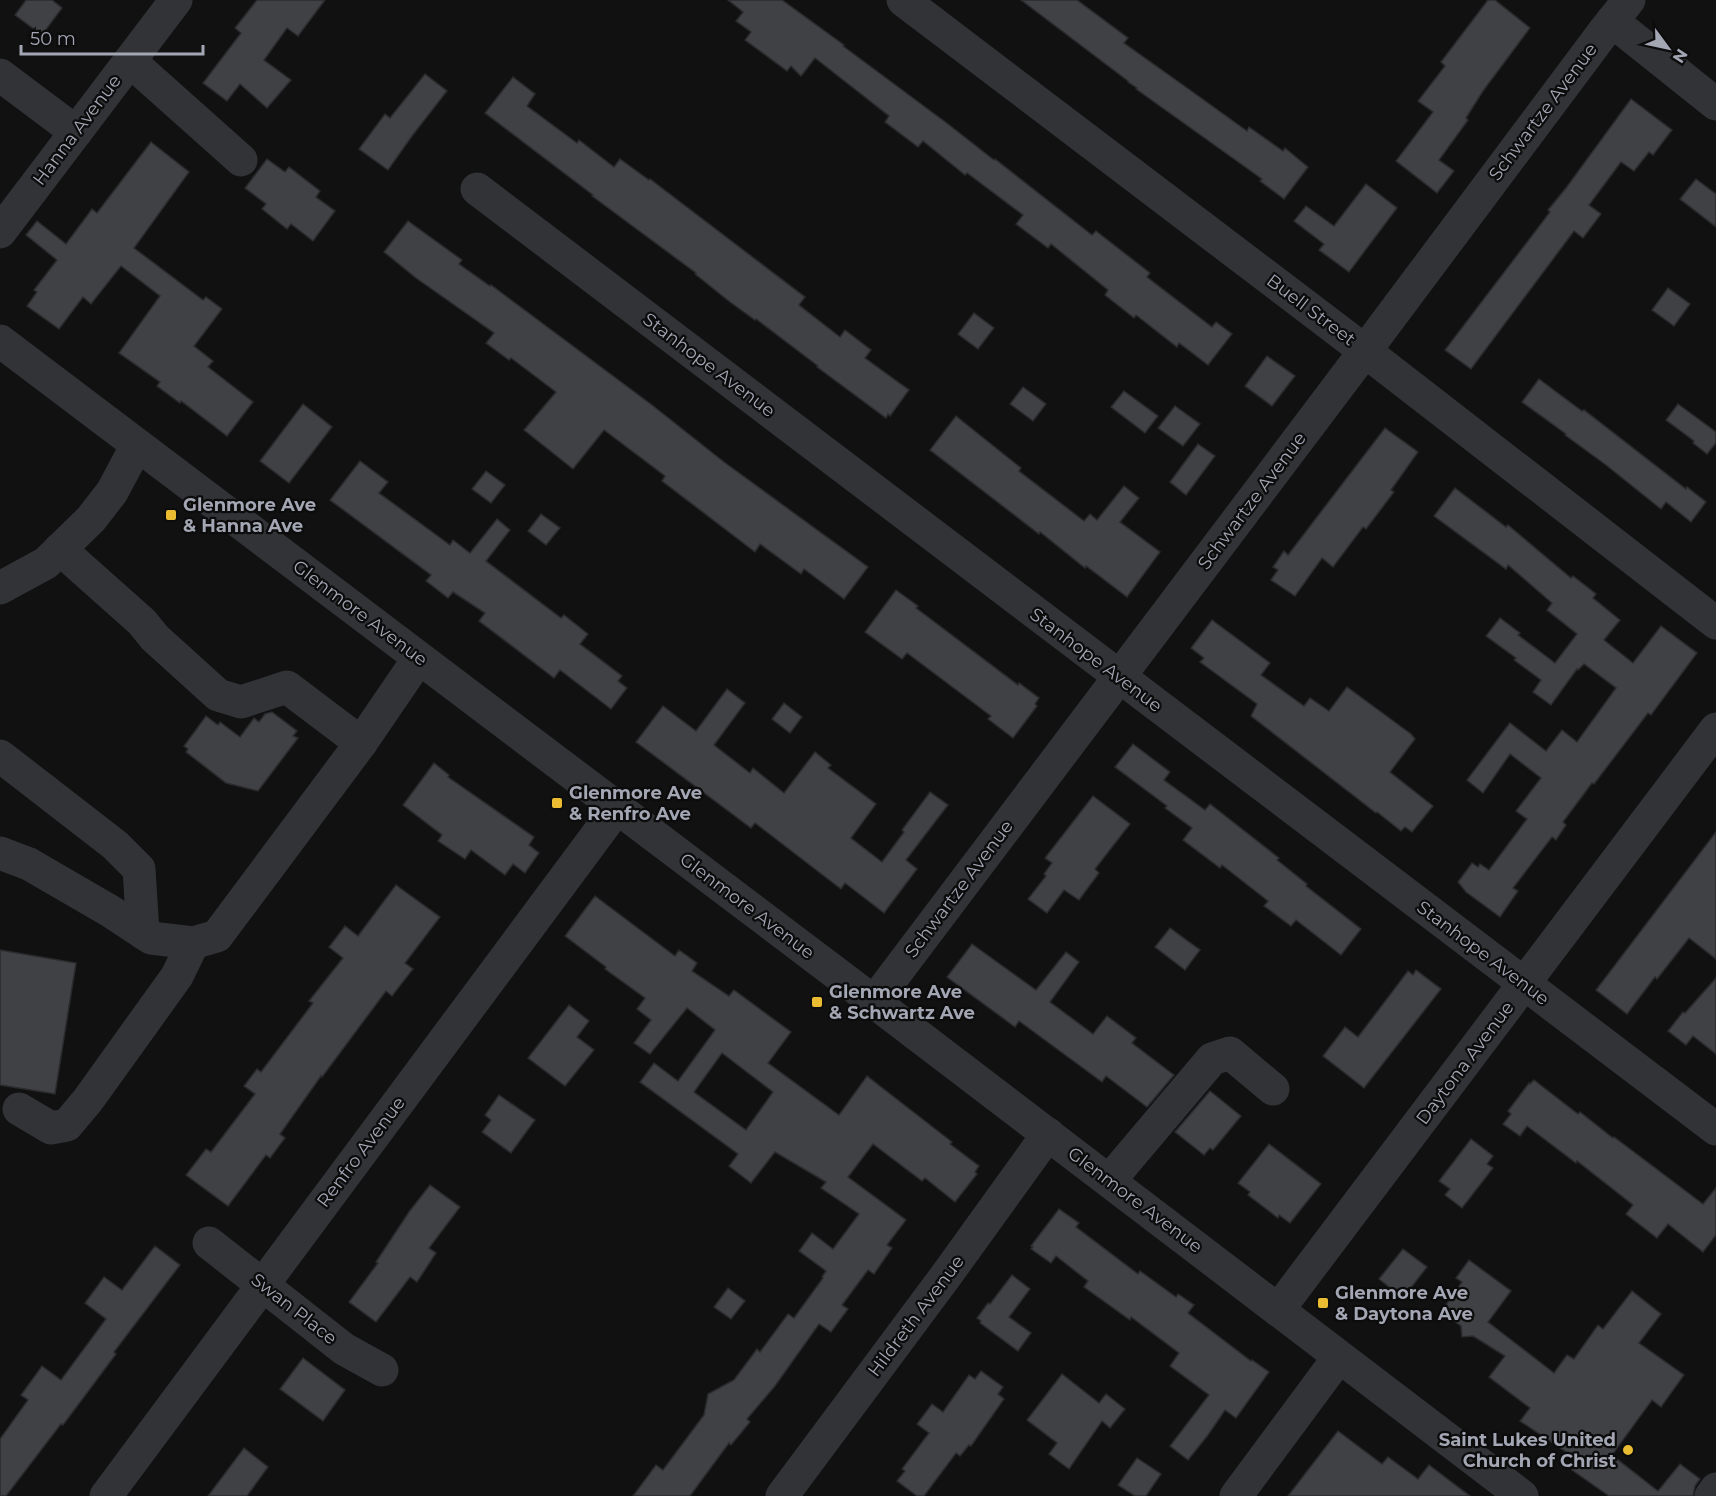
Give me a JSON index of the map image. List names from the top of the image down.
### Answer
{
  "streets": {
    "street": [
      "Schwartze Avenue",
      "Hanna Avenue",
      "Buell Street",
      "Stanhope Avenue",
      "Glenmore Avenue",
      "Daytona Avenue",
      "Renfro Avenue",
      "Swan Place",
      "Hildreth Avenue"
    ]
  },
  "crossings": [
    ["Schwartze Avenue", "Buell Street"],
    ["Schwartze Avenue", "Stanhope Avenue"],
    ["Schwartze Avenue", "Glenmore Avenue"],
    ["Stanhope Avenue", "Daytona Avenue"],
    ["Glenmore Avenue", "Daytona Avenue"],
    ["Glenmore Avenue", "Renfro Avenue"],
    ["Glenmore Avenue", "Hildreth Avenue"],
    ["Renfro Avenue", "Swan Place"]
  ],
  "places": {
    "transit": [
      "Glenmore Ave & Hanna Ave",
      "Glenmore Ave & Renfro Ave",
      "Glenmore Ave & Schwartz Ave",
      "Glenmore Ave & Daytona Ave"
    ],
    "other": ["Saint Lukes United Church of Christ"]
  },
  "scale_bar": "50 m",
  "north": "bottom right"
}
